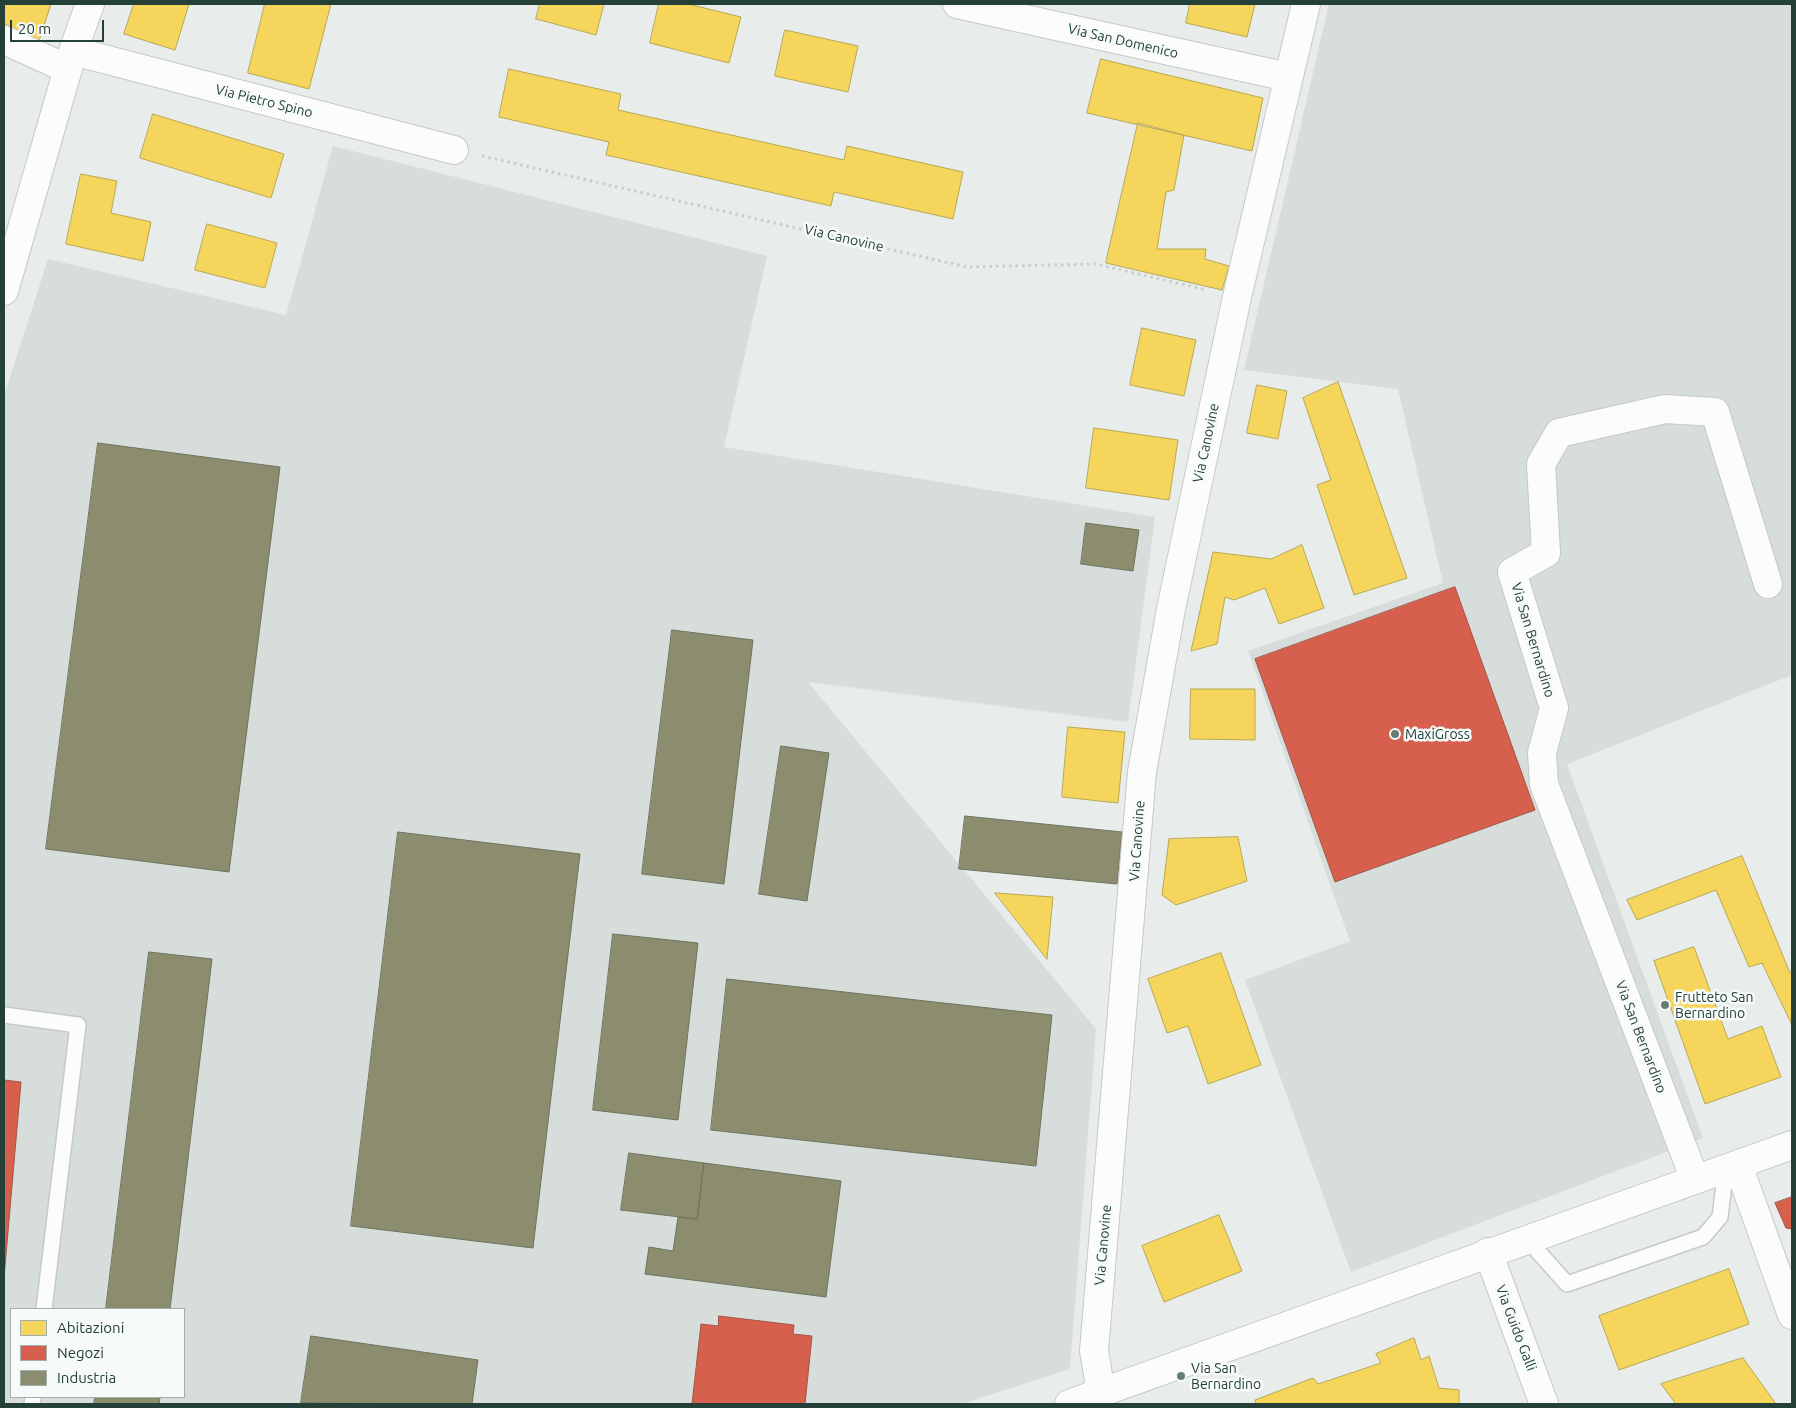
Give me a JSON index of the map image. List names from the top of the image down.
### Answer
{
  "streets": {
    "street": [
      "Via San Domenico",
      "Via Pietro Spino",
      "Via Canovine",
      "Via San Bernardino",
      "Via Guido Galli"
    ]
  },
  "crossings": [
    ["Via San Domenico", "Via Canovine"],
    ["Via Pietro Spino", "Via Canovine"]
  ],
  "places": ["MaxiGross", "Frutteto San Bernardino", "Via San Bernardino"],
  "legend": ["Abitazioni", "Negozi", "Industria"],
  "scale_bar": "20 m"
}
